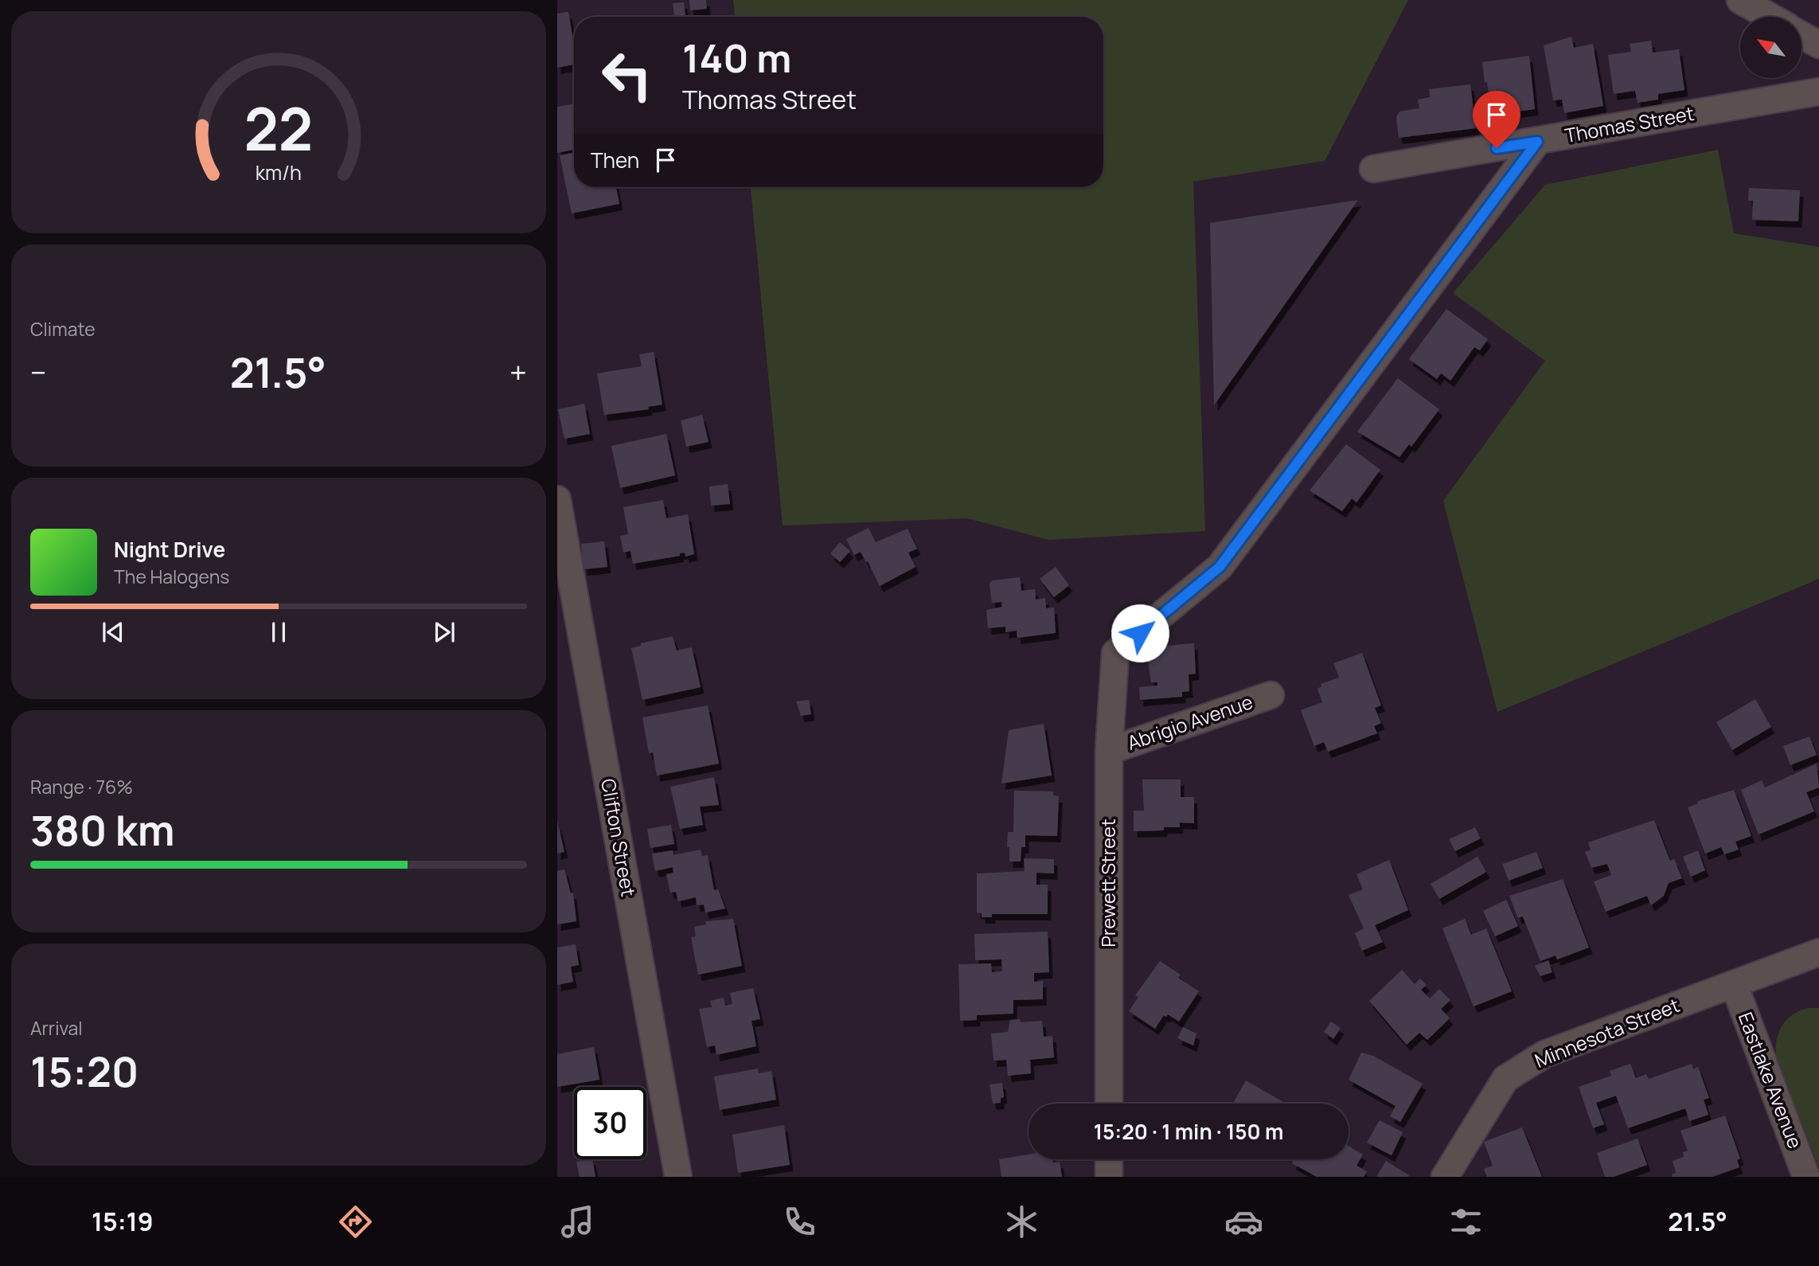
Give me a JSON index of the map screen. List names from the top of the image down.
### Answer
{
  "streets": {
    "street": [
      "Thomas Street",
      "Abrigio Avenue",
      "Clifton Street",
      "Prewett Street",
      "Minnesota Street",
      "Eastlake Avenue"
    ]
  },
  "crossings": [
    ["Thomas Street", "Prewett Street"],
    ["Abrigio Avenue", "Prewett Street"],
    ["Minnesota Street", "Eastlake Avenue"]
  ],
  "north": "top left",
  "page": {
    "turn": ["140 m", "Thomas Street"],
    "then": "Then",
    "tile": [
      "Climate",
      ["Range · 76%", "380 km"],
      ["Arrival", "15:20"]
    ],
    "heat": ["−", "21.5°", "+"],
    "song": ["Night Drive", "The Halogens"],
    "limit": "30",
    "trip": "15:20 · 1 min · 150 m",
    "tabs": ["15:19", "21.5°"],
    "gauge": ["22", "km/h"]
  }
}
